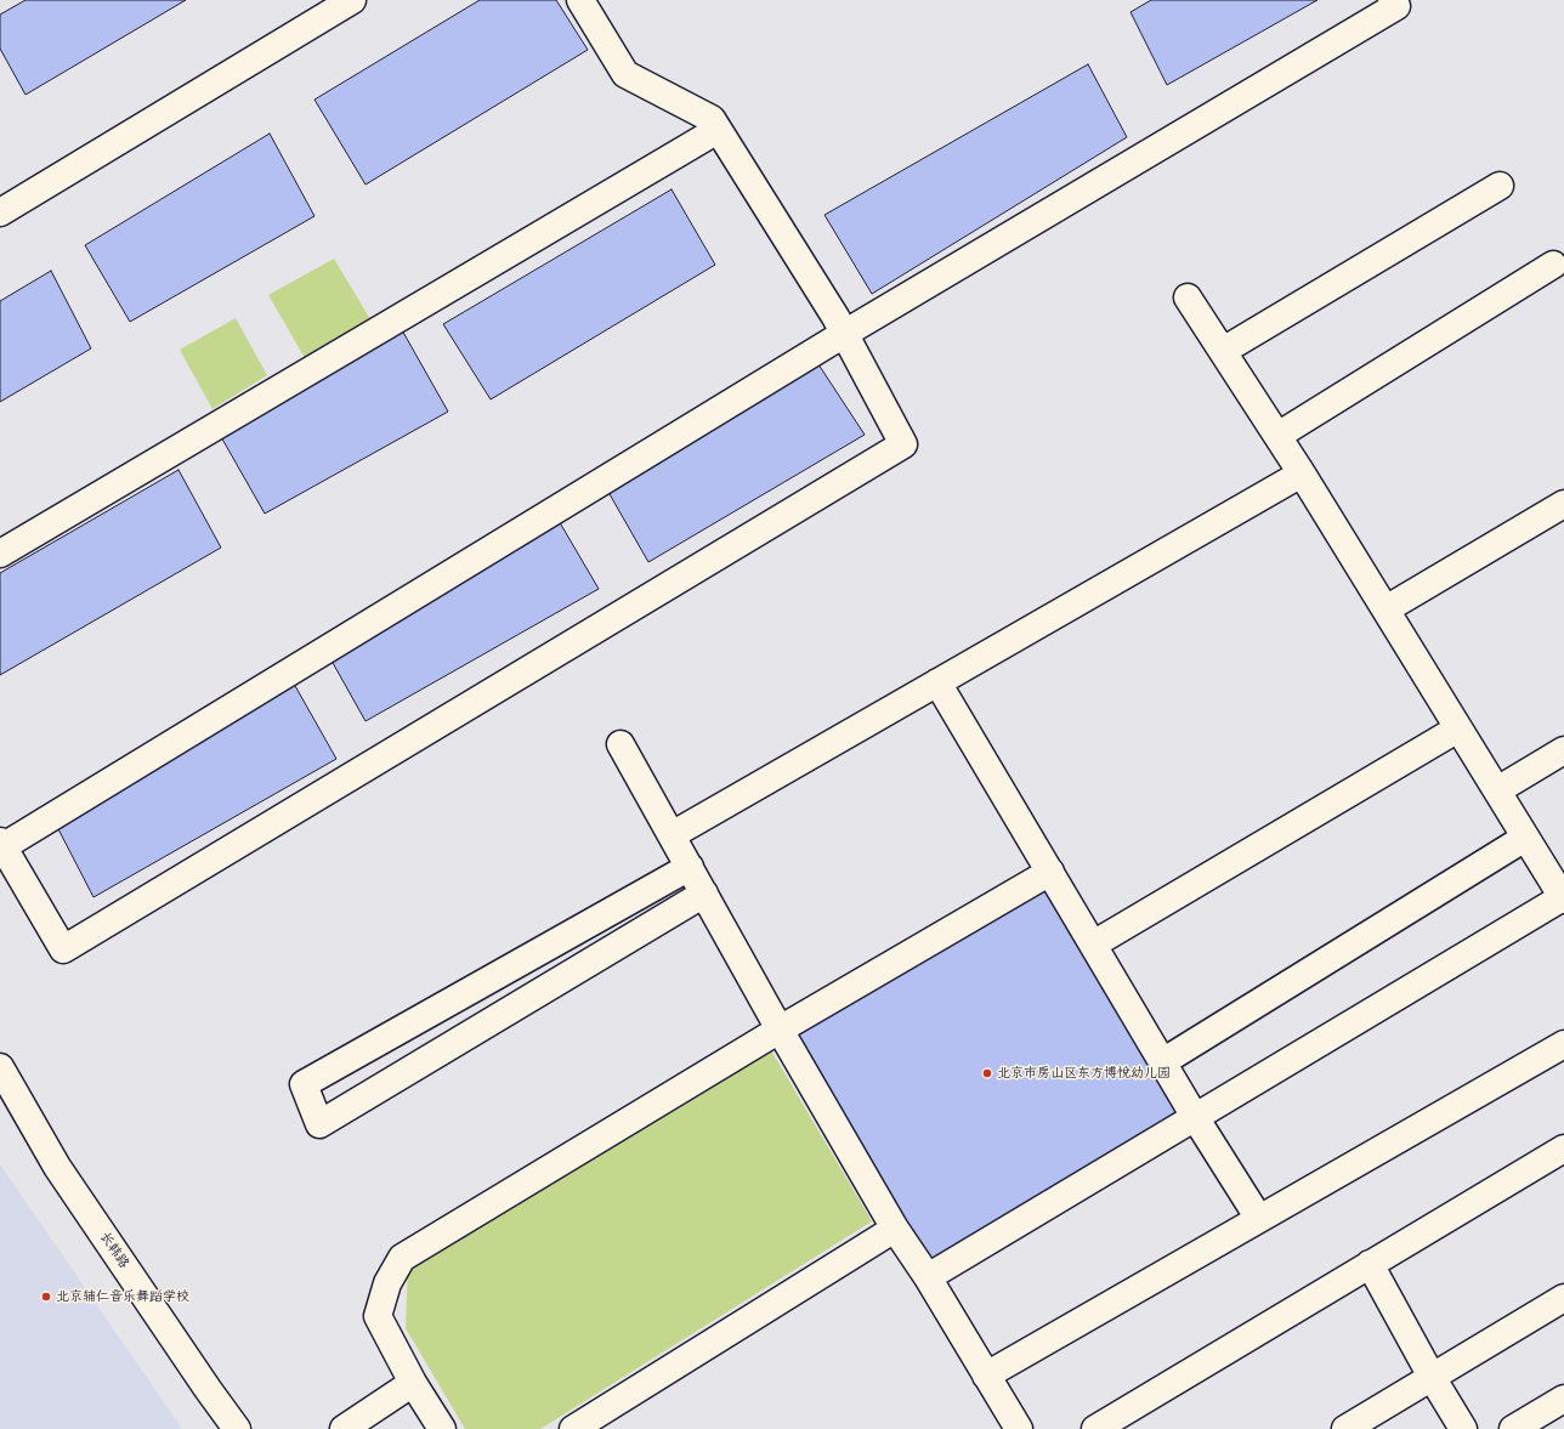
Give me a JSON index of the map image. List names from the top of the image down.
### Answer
{
  "streets": {
    "street": ["长韩路"]
  },
  "places": ["北京市房山区东方博悦幼儿园", "北京辅仁音乐舞蹈学校"]
}
